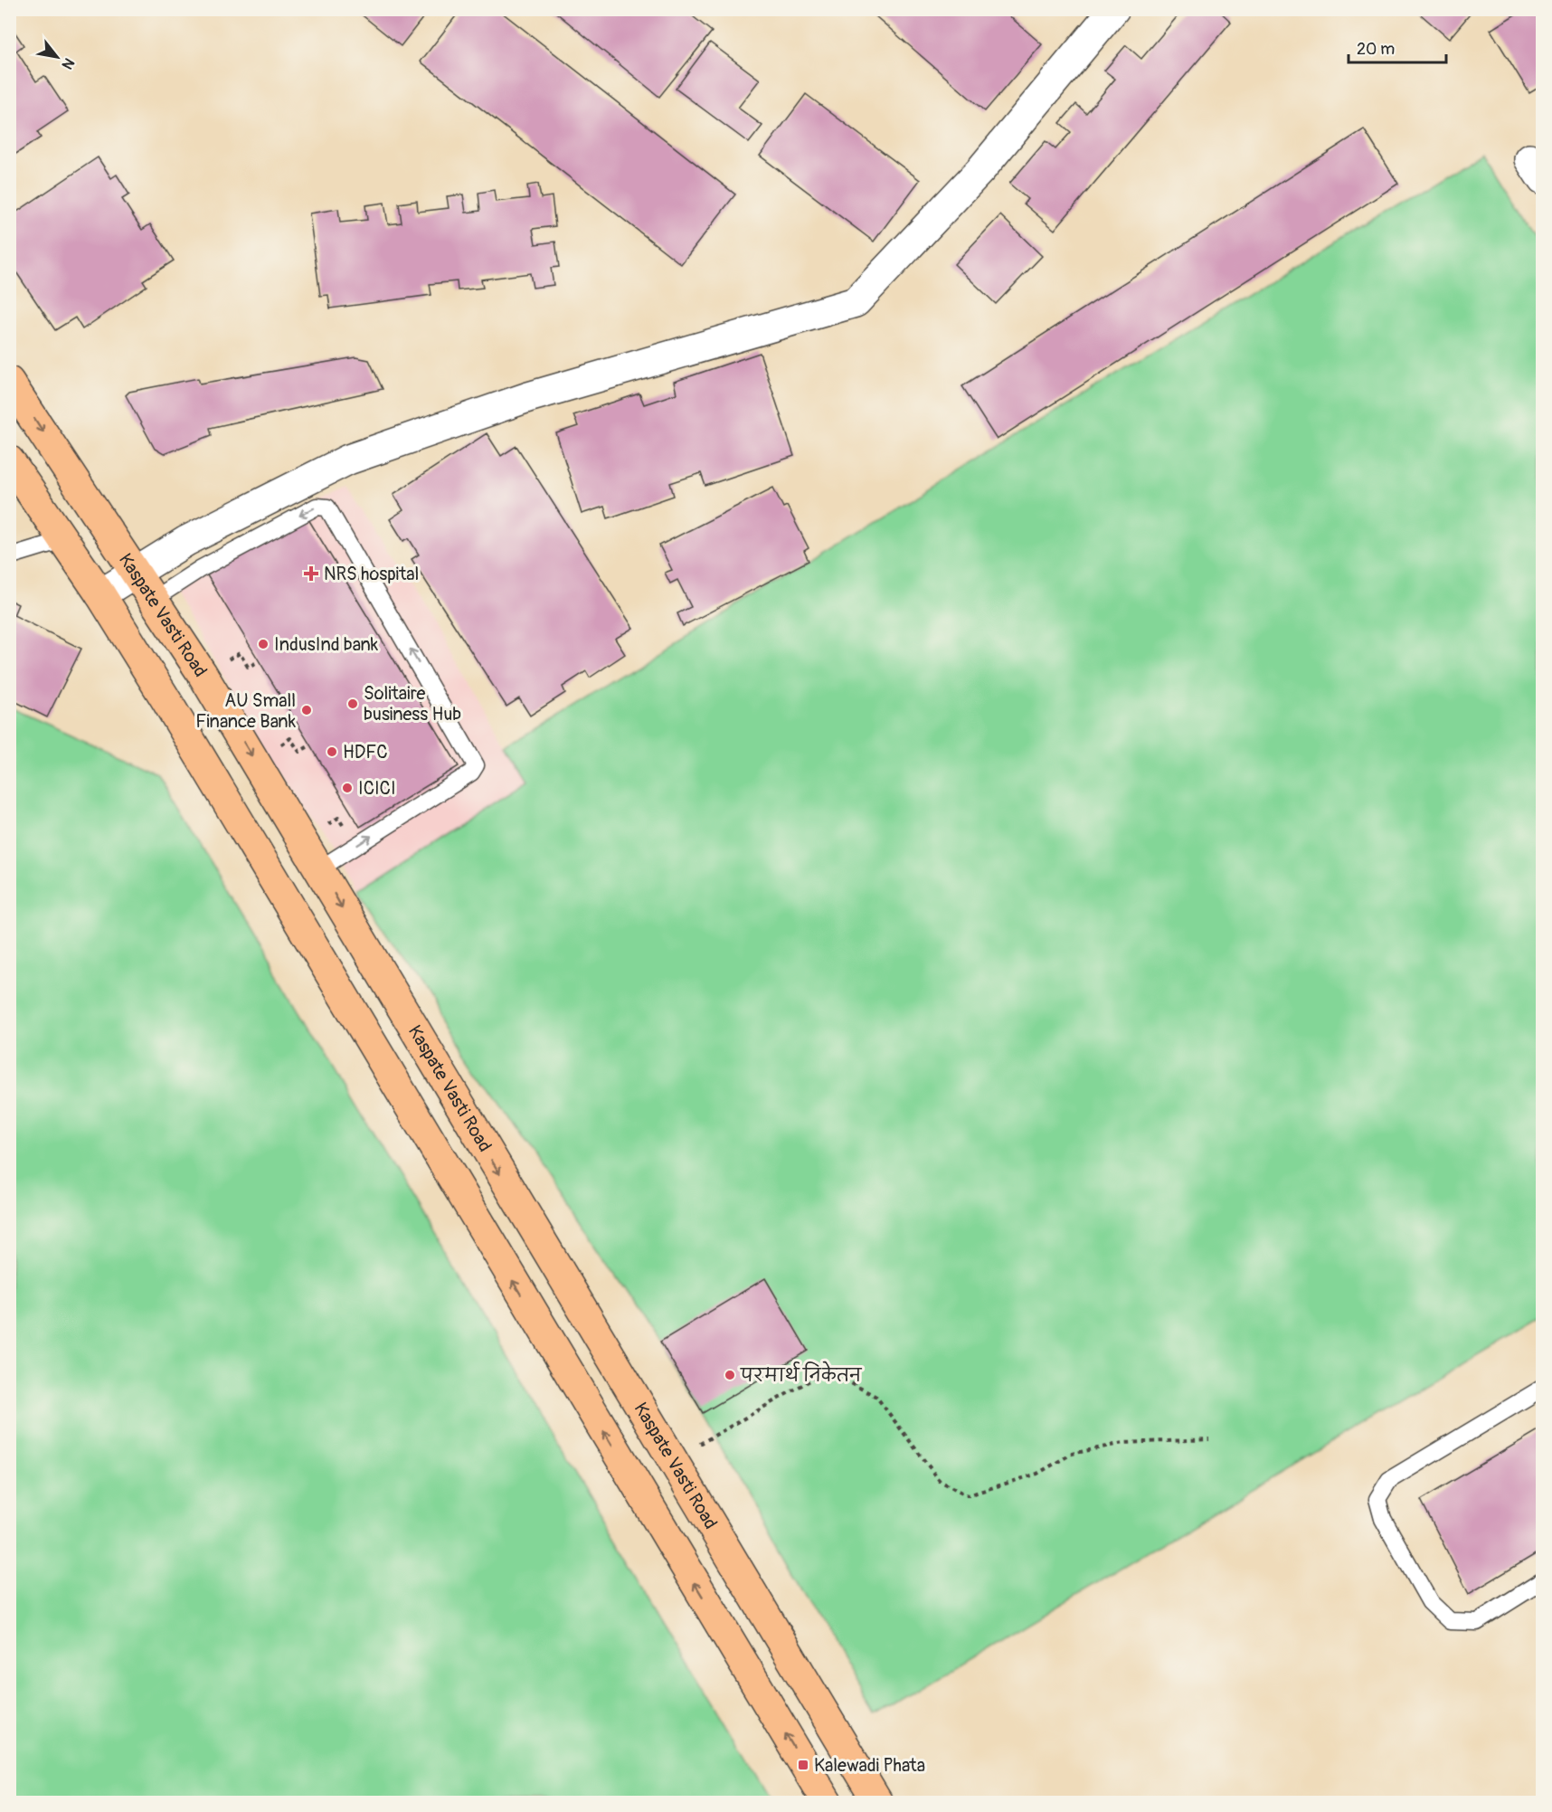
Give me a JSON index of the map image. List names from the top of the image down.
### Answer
{
  "streets": {
    "main road": ["Kaspate Vasti Road"]
  },
  "places": {
    "health": ["NRS hospital"],
    "other": [
      "IndusInd bank",
      "Solitaire business Hub",
      "AU Small Finance Bank",
      "HDFC",
      "ICICI",
      "परमार्थ निकेतन"
    ],
    "transit": ["Kalewadi Phata"]
  },
  "scale_bar": "20 m",
  "north": "bottom right"
}
